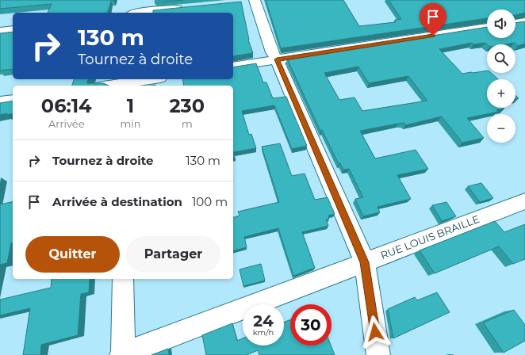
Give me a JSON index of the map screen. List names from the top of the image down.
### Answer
{
  "streets": {
    "street": ["RUE LOUIS BRAILLE"]
  },
  "page": {
    "map_buttons": ["+", "−"],
    "turn": ["130 m", "Tournez à droite"],
    "eta": [
      "06:14",
      "Arrivée",
      "1",
      "min",
      "230",
      "m"
    ],
    "list": [
      {
        "name": "Tournez à droite",
        "value": "130 m"
      },
      {
        "name": "Arrivée à destination",
        "value": "100 m"
      }
    ],
    "buttons": ["Quitter", "Partager"],
    "speed": "24 km/h",
    "limit": "30"
  }
}
